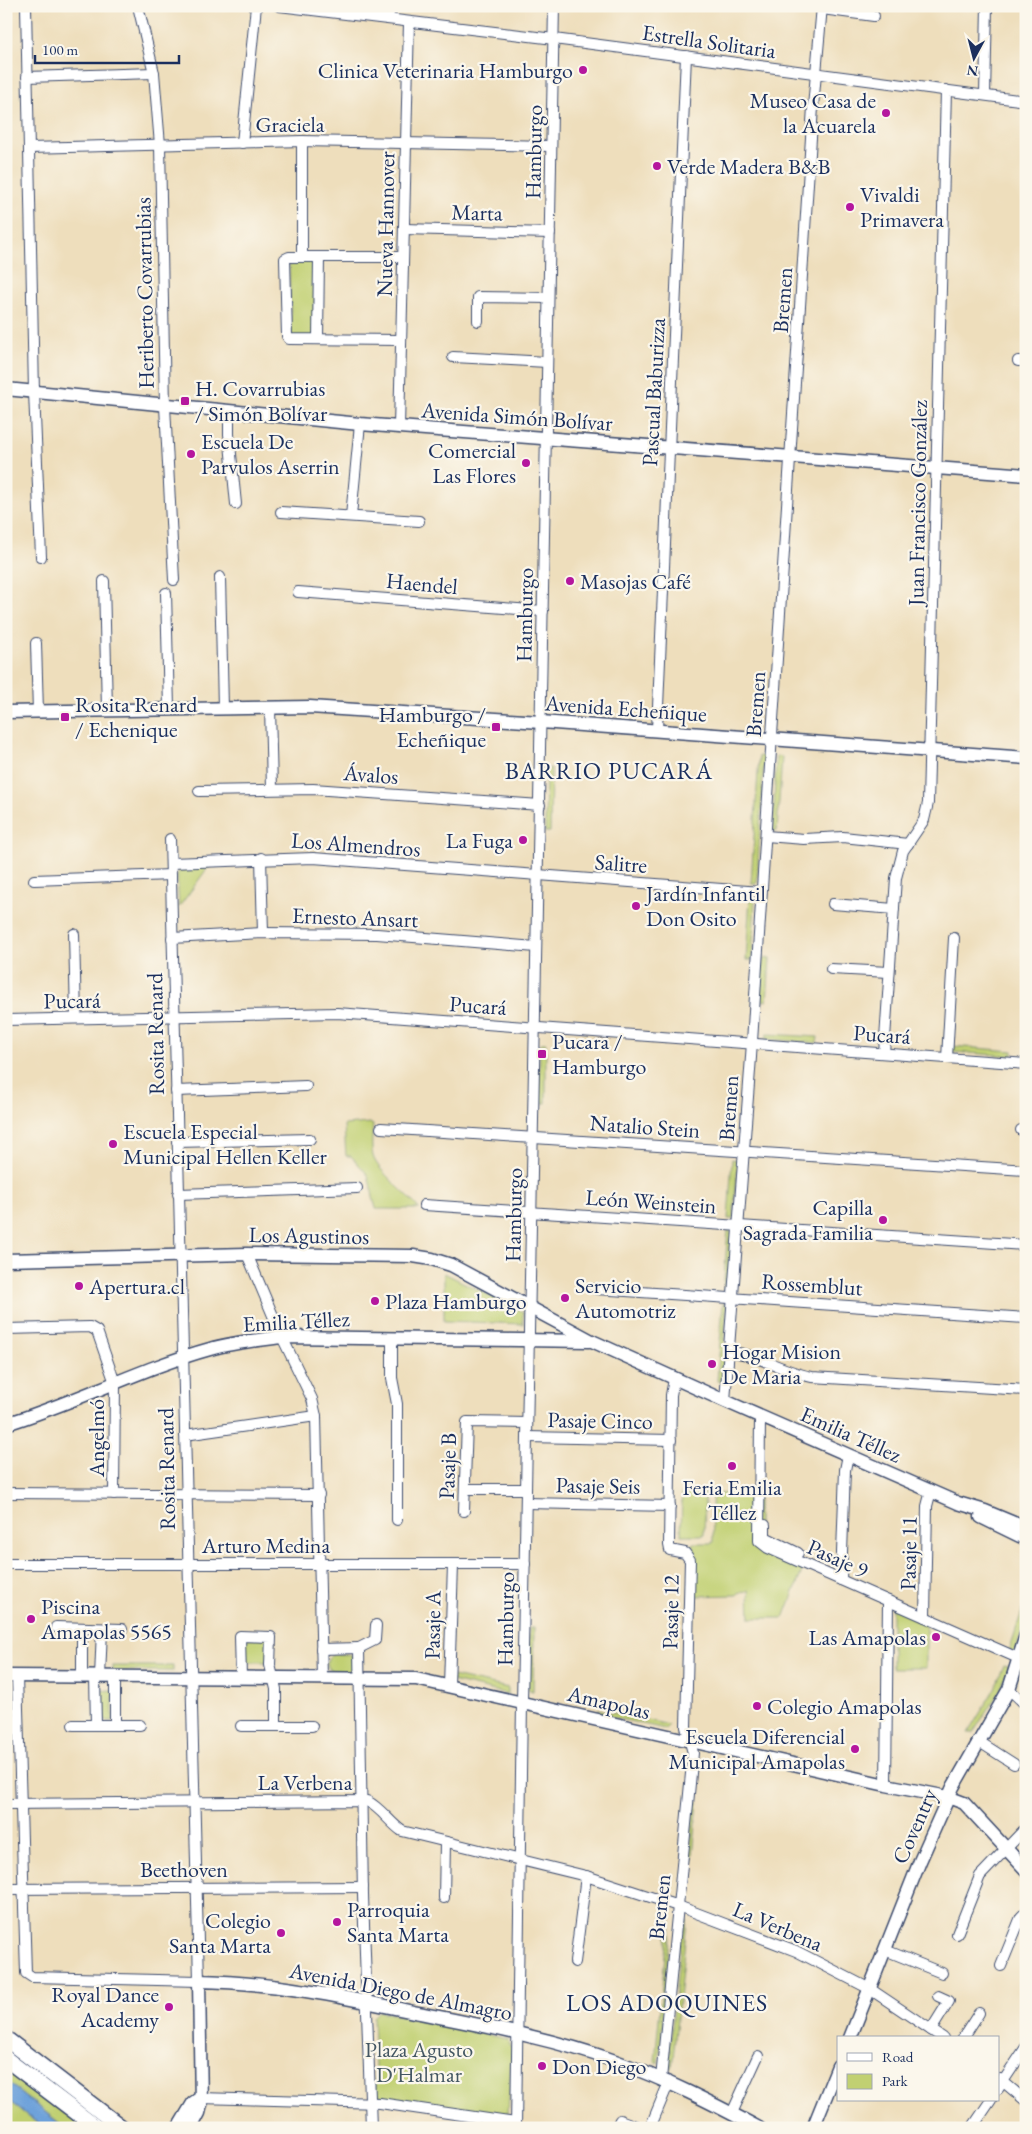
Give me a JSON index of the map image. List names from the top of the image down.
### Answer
{
  "streets": {
    "street": [
      "Estrella Solitaria",
      "Graciela",
      "Hamburgo",
      "Marta",
      "Nueva Hannover",
      "Heriberto Covarrubias",
      "Bremen",
      "Pascual Baburizza",
      "Avenida Simón Bolívar",
      "Juan Francisco González",
      "Haendel",
      "Avenida Echeñique",
      "Ávalos",
      "Los Almendros",
      "Salitre",
      "Ernesto Ansart",
      "Pucará",
      "Rosita Renard",
      "Natalio Stein",
      "León Weinstein",
      "Los Agustinos",
      "Rossemblut",
      "Emilia Téllez",
      "Pasaje Cinco",
      "Angelmó",
      "Pasaje B",
      "Pasaje Seis",
      "Arturo Medina",
      "Pasaje 11",
      "Pasaje 9",
      "Pasaje 12",
      "Pasaje A",
      "Amapolas",
      "La Verbena",
      "Coventry",
      "Beethoven",
      "Avenida Diego de Almagro"
    ]
  },
  "crossings": [
    ["Estrella Solitaria", "Hamburgo"],
    ["Estrella Solitaria", "Nueva Hannover"],
    ["Estrella Solitaria", "Bremen"],
    ["Estrella Solitaria", "Pascual Baburizza"],
    ["Estrella Solitaria", "Juan Francisco González"],
    ["Graciela", "Hamburgo"],
    ["Graciela", "Nueva Hannover"],
    ["Graciela", "Heriberto Covarrubias"],
    ["Hamburgo", "Marta"],
    ["Hamburgo", "Avenida Simón Bolívar"],
    ["Hamburgo", "Haendel"],
    ["Hamburgo", "Avenida Echeñique"],
    ["Hamburgo", "Ávalos"],
    ["Hamburgo", "Los Almendros"],
    ["Hamburgo", "Salitre"],
    ["Hamburgo", "Ernesto Ansart"],
    ["Hamburgo", "Pucará"],
    ["Hamburgo", "Natalio Stein"],
    ["Hamburgo", "León Weinstein"],
    ["Hamburgo", "Los Agustinos"],
    ["Hamburgo", "Emilia Téllez"],
    ["Hamburgo", "Pasaje Cinco"],
    ["Hamburgo", "Pasaje B"],
    ["Hamburgo", "Pasaje Seis"],
    ["Hamburgo", "Arturo Medina"],
    ["Hamburgo", "Amapolas"],
    ["Hamburgo", "La Verbena"],
    ["Hamburgo", "Avenida Diego de Almagro"],
    ["Marta", "Nueva Hannover"],
    ["Nueva Hannover", "Avenida Simón Bolívar"],
    ["Heriberto Covarrubias", "Avenida Simón Bolívar"],
    ["Bremen", "Avenida Simón Bolívar"],
    ["Bremen", "Avenida Echeñique"],
    ["Bremen", "Salitre"],
    ["Bremen", "Pucará"],
    ["Bremen", "Natalio Stein"],
    ["Bremen", "León Weinstein"],
    ["Bremen", "Rossemblut"],
    ["Bremen", "Emilia Téllez"],
    ["Bremen", "Pasaje 12"],
    ["Bremen", "Amapolas"],
    ["Bremen", "La Verbena"],
    ["Bremen", "Avenida Diego de Almagro"],
    ["Pascual Baburizza", "Avenida Simón Bolívar"],
    ["Pascual Baburizza", "Avenida Echeñique"],
    ["Avenida Simón Bolívar", "Juan Francisco González"],
    ["Juan Francisco González", "Avenida Echeñique"],
    ["Juan Francisco González", "Pucará"],
    ["Los Almendros", "Salitre"],
    ["Los Almendros", "Rosita Renard"],
    ["Ernesto Ansart", "Rosita Renard"],
    ["Pucará", "Rosita Renard"],
    ["Rosita Renard", "Los Agustinos"],
    ["Rosita Renard", "Emilia Téllez"],
    ["Rosita Renard", "Arturo Medina"],
    ["Rosita Renard", "Amapolas"],
    ["Rosita Renard", "La Verbena"],
    ["Rosita Renard", "Beethoven"],
    ["Rosita Renard", "Avenida Diego de Almagro"],
    ["Los Agustinos", "Emilia Téllez"],
    ["Emilia Téllez", "Angelmó"],
    ["Emilia Téllez", "Pasaje 11"],
    ["Emilia Téllez", "Pasaje 9"],
    ["Emilia Téllez", "Pasaje 12"],
    ["Pasaje Cinco", "Pasaje 12"],
    ["Pasaje Seis", "Pasaje 12"],
    ["Arturo Medina", "Pasaje A"],
    ["Pasaje 11", "Pasaje 9"],
    ["Pasaje 9", "Coventry"],
    ["Pasaje 12", "Amapolas"],
    ["Pasaje A", "Amapolas"],
    ["Amapolas", "Coventry"],
    ["La Verbena", "Coventry"],
    ["Beethoven", "Avenida Diego de Almagro"]
  ],
  "districts": ["BARRIO PUCARÁ", "LOS ADOQUINES"],
  "parks": ["Plaza Agusto D'Halmar"],
  "places": {
    "other": [
      "Clinica Veterinaria Hamburgo",
      "Museo Casa de la Acuarela",
      "Verde Madera B&B",
      "Vivaldi Primavera",
      "Escuela De Parvulos Aserrin",
      "Comercial Las Flores",
      "Masojas Café",
      "La Fuga",
      "Jardín Infantil Don Osito",
      "Escuela Especial Municipal Hellen Keller",
      "Capilla Sagrada Familia",
      "Apertura.cl",
      "Servicio Automotriz",
      "Plaza Hamburgo",
      "Hogar Mision De Maria",
      "Feria Emilia Téllez",
      "Piscina Amapolas 5565",
      "Las Amapolas",
      "Colegio Amapolas",
      "Escuela Diferencial Municipal Amapolas",
      "Parroquia Santa Marta",
      "Colegio Santa Marta",
      "Royal Dance Academy",
      "Don Diego"
    ],
    "transit": [
      "H. Covarrubias / Simón Bolívar",
      "Rosita Renard / Echenique",
      "Hamburgo / Echeñique",
      "Pucara / Hamburgo"
    ]
  },
  "legend": ["Road", "Park"],
  "scale_bar": "100 m",
  "north": "bottom"
}
